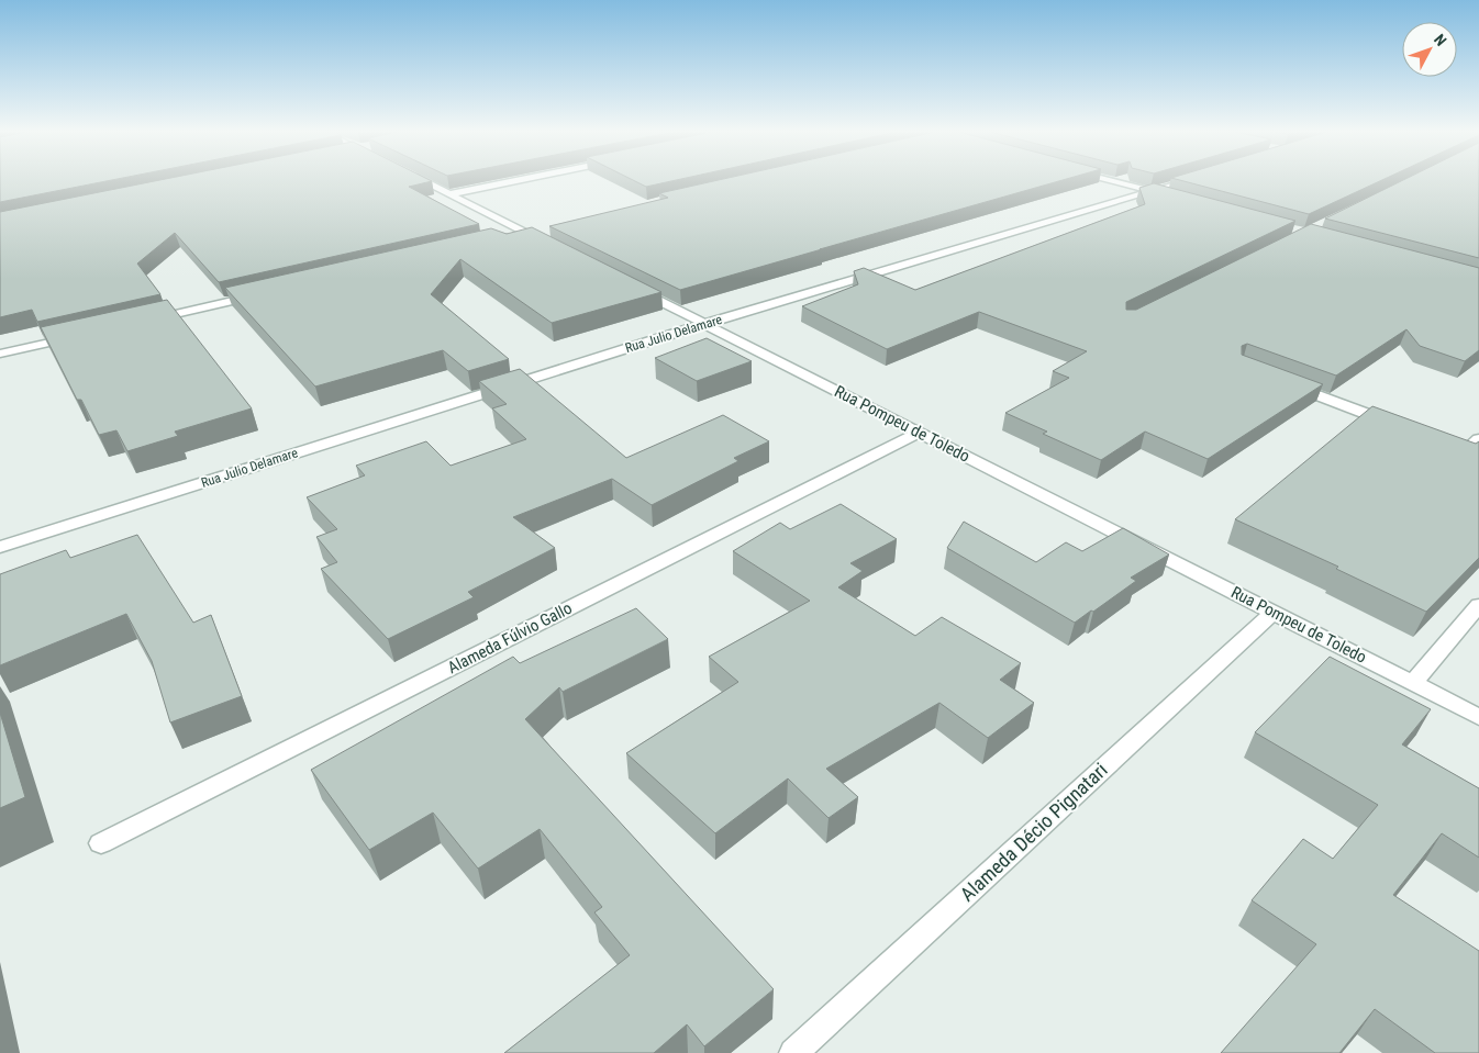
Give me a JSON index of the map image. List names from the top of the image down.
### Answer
{
  "streets": {
    "street": [
      "Rua Julio Delamare",
      "Rua Pompeu de Toledo",
      "Alameda Fúlvio Gallo",
      "Alameda Décio Pignatari"
    ]
  },
  "crossings": [
    ["Rua Julio Delamare", "Rua Pompeu de Toledo"],
    ["Rua Pompeu de Toledo", "Alameda Fúlvio Gallo"],
    ["Rua Pompeu de Toledo", "Alameda Décio Pignatari"]
  ],
  "north": "top right"
}
